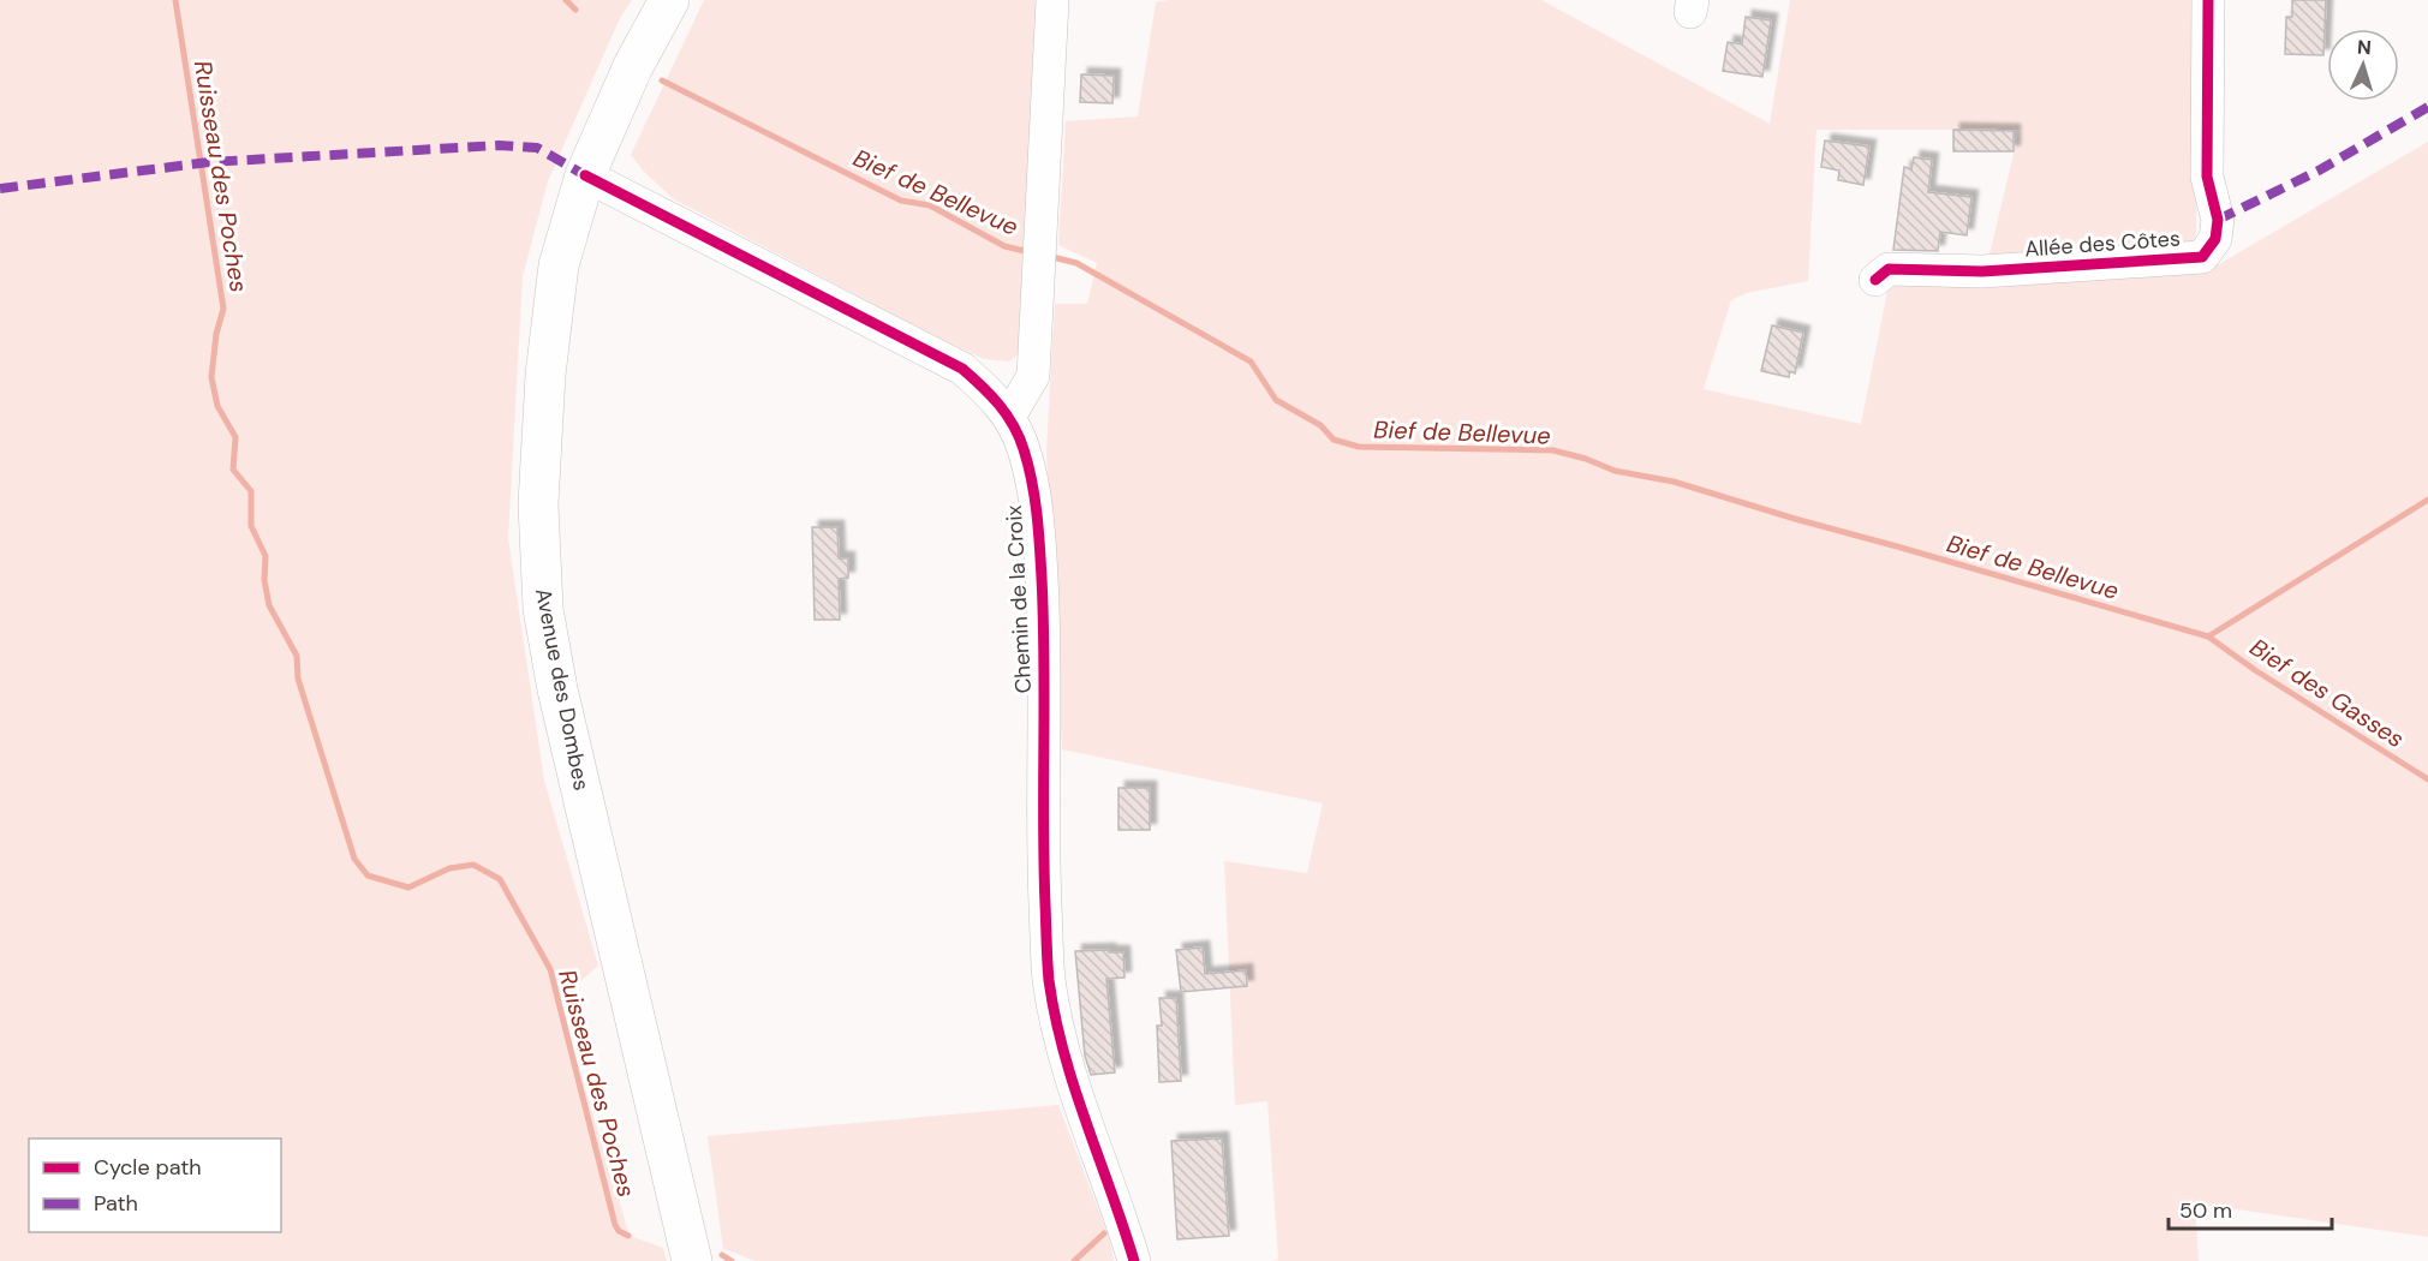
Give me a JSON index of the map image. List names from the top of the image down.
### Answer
{
  "streets": {
    "main road": ["Avenue des Dombes"],
    "street": ["Allée des Côtes", "Chemin de la Croix"]
  },
  "crossings": [
    ["Chemin de la Croix", "Avenue des Dombes"]
  ],
  "water": ["Ruisseau des Poches", "Bief de Bellevue", "Bief des Gasses"],
  "legend": ["Cycle path", "Path"],
  "scale_bar": "50 m",
  "north": "top"
}
